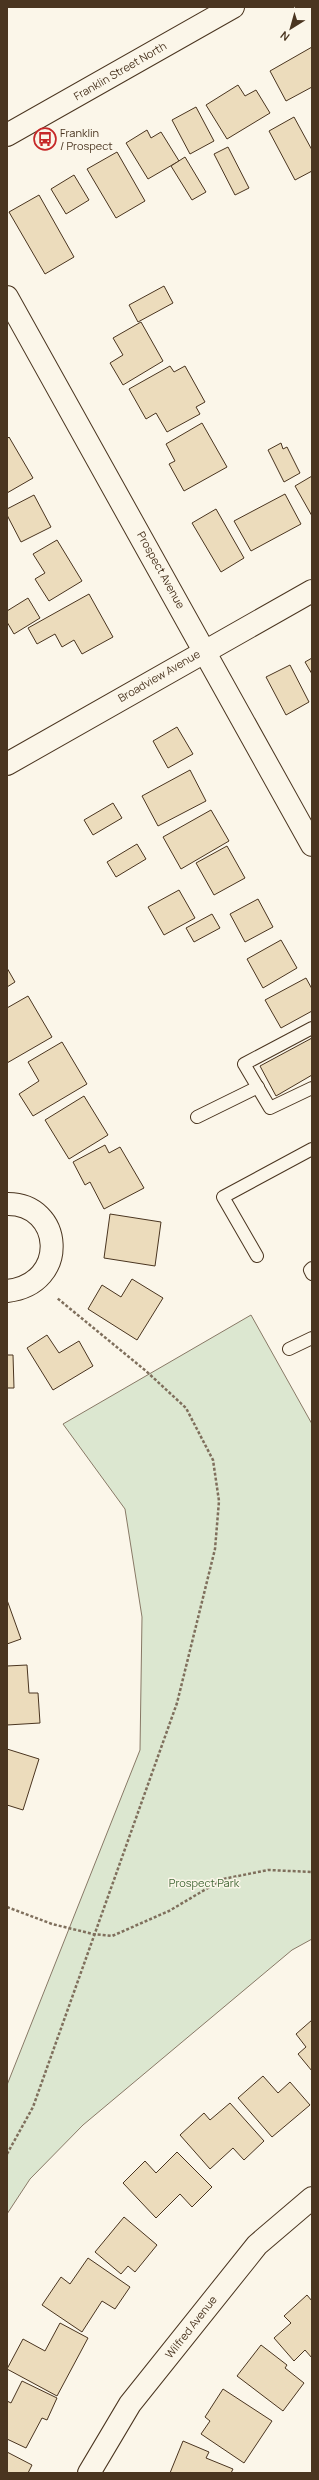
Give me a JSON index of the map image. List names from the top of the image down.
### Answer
{
  "streets": {
    "street": [
      "Franklin Street North",
      "Prospect Avenue",
      "Broadview Avenue",
      "Wilfred Avenue"
    ]
  },
  "crossings": [
    ["Prospect Avenue", "Broadview Avenue"]
  ],
  "parks": ["Prospect Park"],
  "places": {
    "bus stop": ["Franklin / Prospect"]
  },
  "north": "bottom left"
}
